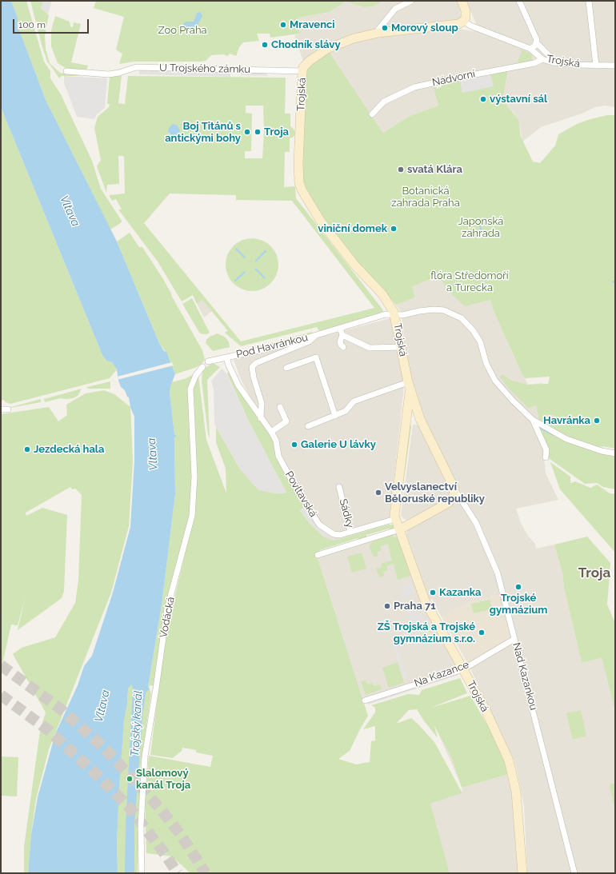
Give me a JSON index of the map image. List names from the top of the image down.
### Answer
{
  "streets": {
    "street": [
      "Trojská",
      "U Trojského zámku",
      "Nádvorní",
      "Pod Havránkou",
      "Povltavská",
      "Sádky",
      "Vodácká",
      "Na Kazance",
      "Nad Kazankou"
    ]
  },
  "crossings": [
    ["Trojská", "U Trojského zámku"],
    ["Trojská", "Nádvorní"],
    ["Trojská", "Pod Havránkou"],
    ["Trojská", "Sádky"],
    ["Trojská", "Na Kazance"],
    ["Trojská", "Nad Kazankou"],
    ["Pod Havránkou", "Povltavská"],
    ["Povltavská", "Sádky"],
    ["Na Kazance", "Nad Kazankou"]
  ],
  "districts": ["Troja"],
  "water": ["Vltava", "Trojský kanál"],
  "parks": [
    "Zoo Praha",
    "Botanická zahrada Praha",
    "Japonská zahrada",
    "flóra Středomoří a Turecka"
  ],
  "places": [
    "Mravenci",
    "Morový sloup",
    "Chodník slávy",
    "výstavní sál",
    "Boj Titánů s antickými bohy",
    "Troja",
    "svatá Klára",
    "viniční domek",
    "Havránka",
    "Galerie U lávky",
    "Jezdecká hala",
    "Velvyslanectví Běloruské republiky",
    "Trojské gymnázium",
    "Kazanka",
    "Praha 71",
    "ZŠ Trojská a Trojské gymnázium s.r.o.",
    "Slalomový kanál Troja"
  ],
  "scale_bar": "100 m"
}
